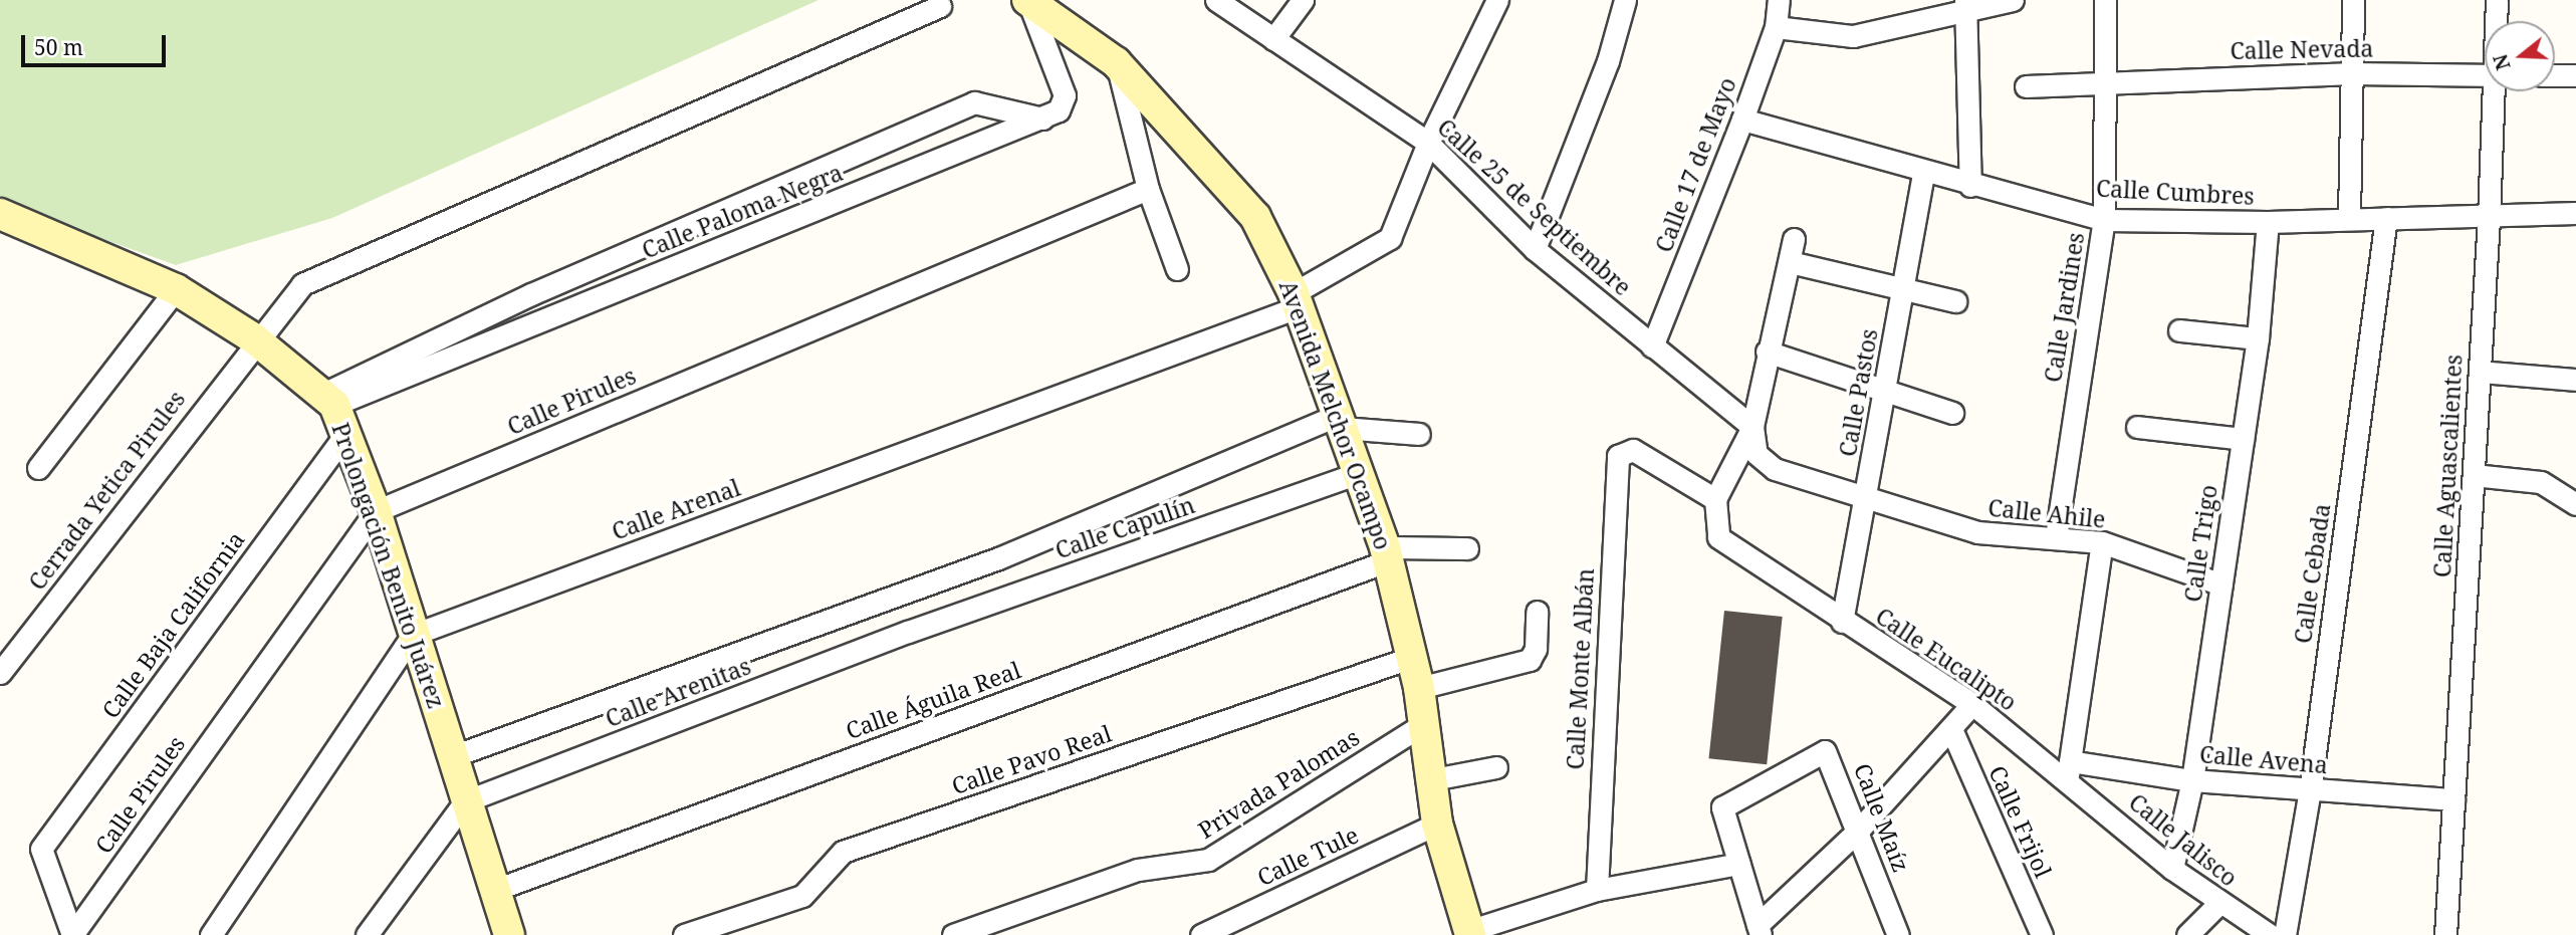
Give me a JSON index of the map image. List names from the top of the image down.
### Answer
{
  "streets": {
    "street": [
      "Calle Nevada",
      "Calle 17 de Mayo",
      "Calle Cumbres",
      "Calle 25 de Septiembre",
      "Calle Paloma Negra",
      "Calle Jardines",
      "Calle Pastos",
      "Calle Pirules",
      "Avenida Melchor Ocampo",
      "Calle Aguascalientes",
      "Cerrada Yetica Pirules",
      "Calle Arenal",
      "Calle Ahile",
      "Calle Capulín",
      "Calle Trigo",
      "Prolongación Benito Juárez",
      "Calle Cebada",
      "Calle Baja California",
      "Calle Eucalipto",
      "Calle Monte Albán",
      "Calle Arenitas",
      "Calle Águila Real",
      "Calle Pavo Real",
      "Calle Avena",
      "Privada Palomas",
      "Calle Maíz",
      "Calle Frijol",
      "Calle Jalisco",
      "Calle Tule"
    ]
  },
  "crossings": [
    ["Calle Nevada", "Calle Jardines"],
    ["Calle 17 de Mayo", "Calle Cumbres"],
    ["Calle 17 de Mayo", "Calle 25 de Septiembre"],
    ["Calle Cumbres", "Calle Jardines"],
    ["Calle Cumbres", "Calle Pastos"],
    ["Calle Cumbres", "Calle Aguascalientes"],
    ["Calle Cumbres", "Calle Trigo"],
    ["Calle Cumbres", "Calle Cebada"],
    ["Calle 25 de Septiembre", "Calle Arenal"],
    ["Calle 25 de Septiembre", "Calle Ahile"],
    ["Calle Paloma Negra", "Avenida Melchor Ocampo"],
    ["Calle Paloma Negra", "Prolongación Benito Juárez"],
    ["Calle Jardines", "Calle Ahile"],
    ["Calle Pastos", "Calle Ahile"],
    ["Calle Pastos", "Calle Eucalipto"],
    ["Calle Pirules", "Prolongación Benito Juárez"],
    ["Calle Pirules", "Calle Baja California"],
    ["Avenida Melchor Ocampo", "Calle Arenal"],
    ["Avenida Melchor Ocampo", "Calle Capulín"],
    ["Avenida Melchor Ocampo", "Calle Águila Real"],
    ["Avenida Melchor Ocampo", "Calle Pavo Real"],
    ["Avenida Melchor Ocampo", "Privada Palomas"],
    ["Avenida Melchor Ocampo", "Calle Tule"],
    ["Calle Aguascalientes", "Calle Avena"],
    ["Cerrada Yetica Pirules", "Prolongación Benito Juárez"],
    ["Calle Arenal", "Prolongación Benito Juárez"],
    ["Calle Ahile", "Calle Trigo"],
    ["Calle Capulín", "Calle Arenitas"],
    ["Calle Trigo", "Calle Avena"],
    ["Calle Trigo", "Calle Jalisco"],
    ["Prolongación Benito Juárez", "Calle Baja California"],
    ["Prolongación Benito Juárez", "Calle Arenitas"],
    ["Prolongación Benito Juárez", "Calle Águila Real"],
    ["Calle Cebada", "Calle Avena"],
    ["Calle Eucalipto", "Calle Monte Albán"],
    ["Calle Eucalipto", "Calle Avena"],
    ["Calle Eucalipto", "Calle Jalisco"],
    ["Calle Avena", "Calle Jalisco"]
  ],
  "scale_bar": "50 m",
  "north": "left"
}
